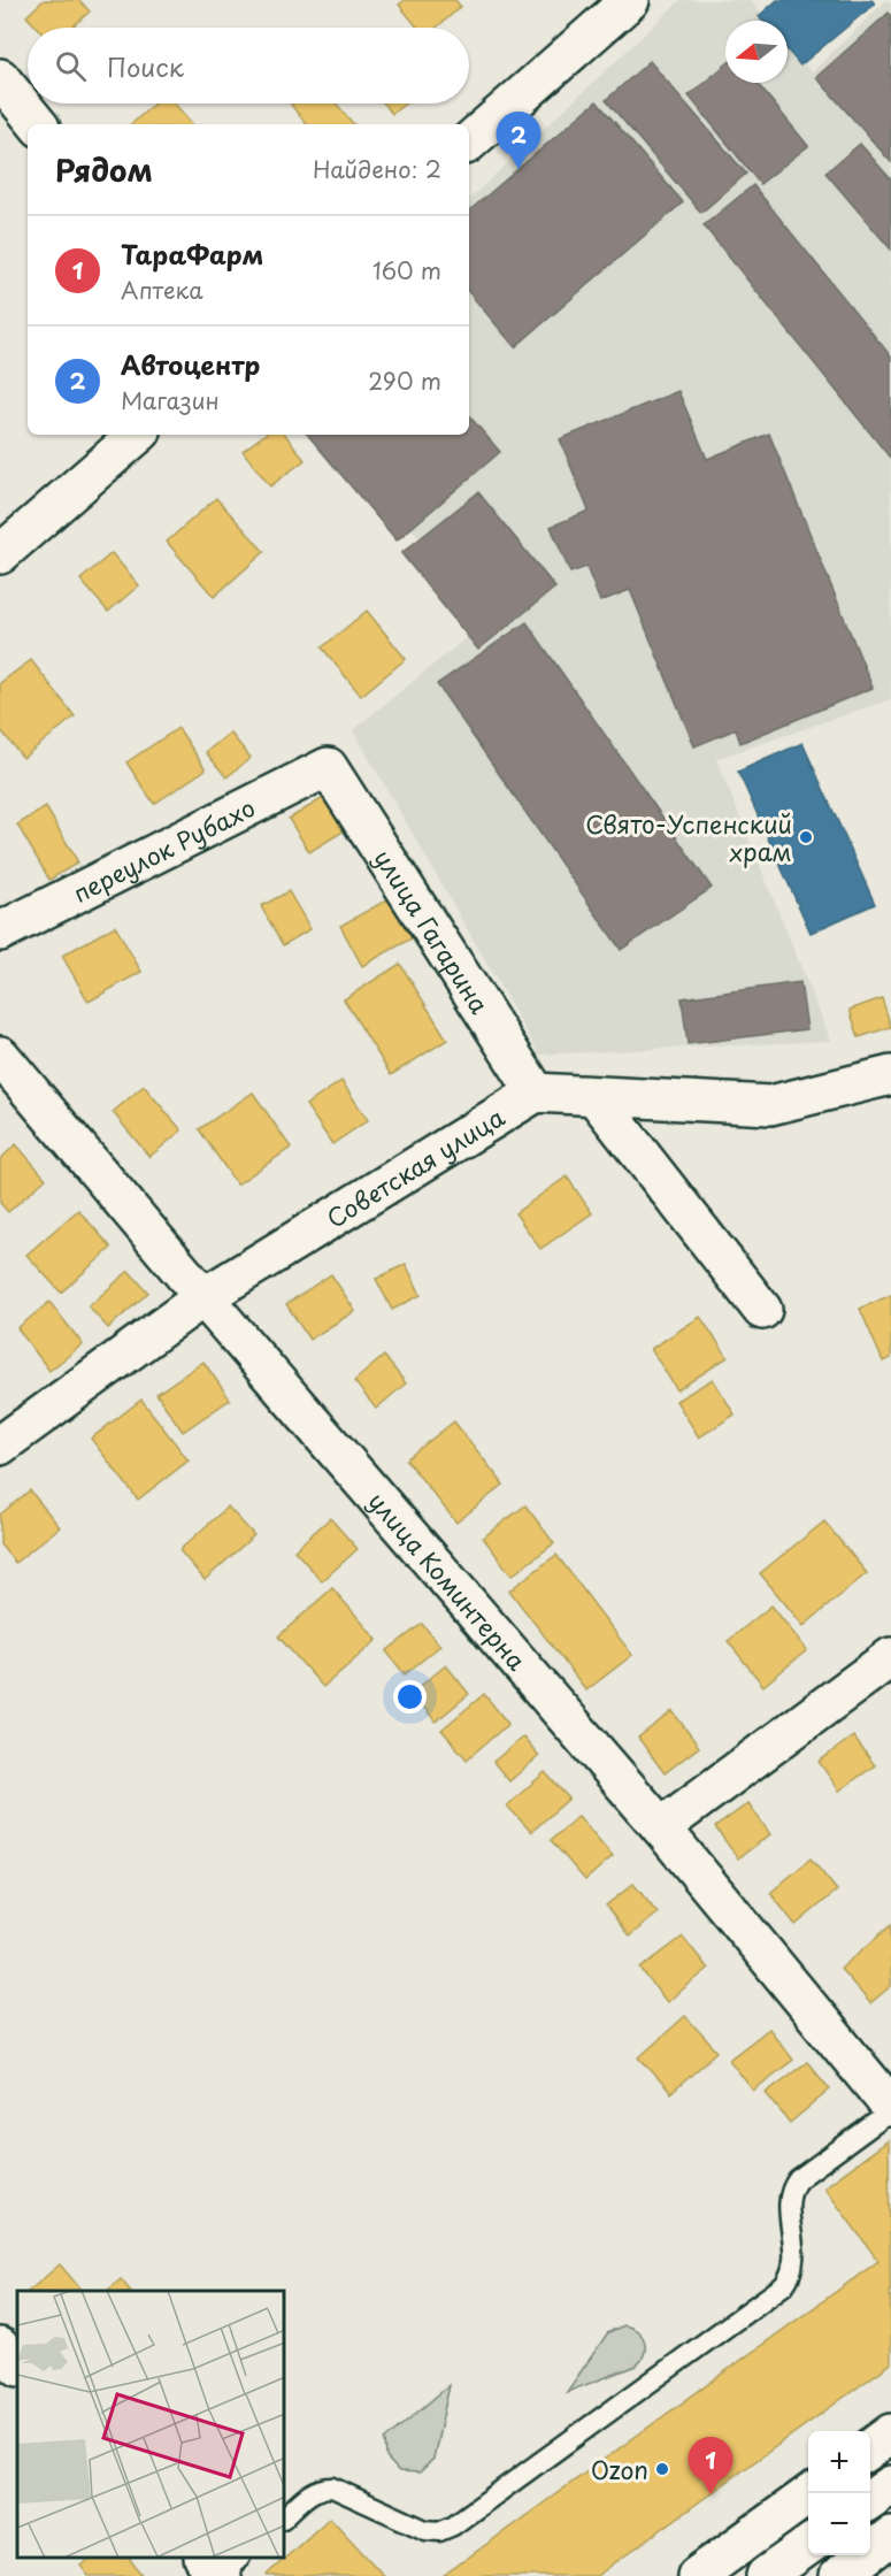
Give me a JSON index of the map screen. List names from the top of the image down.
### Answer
{
  "streets": {
    "street": [
      "переулок Рубахо",
      "улица Гагарина",
      "Советская улица",
      "улица Коминтерна"
    ]
  },
  "crossings": [
    ["переулок Рубахо", "улица Гагарина"],
    ["улица Гагарина", "Советская улица"],
    ["Советская улица", "улица Коминтерна"]
  ],
  "places": ["Свято-Успенский храм", "Ozon"],
  "north": "left",
  "page": {
    "search": "Поиск",
    "pins": ["2", "1"],
    "heading": ["Рядом", "Найдено: 2"],
    "list": [
      {
        "mark": "1",
        "name": "ТараФарм",
        "note": "Аптека",
        "value": "160 m"
      },
      {
        "mark": "2",
        "name": "Автоцентр",
        "note": "Магазин",
        "value": "290 m"
      }
    ],
    "map_buttons": ["+", "−"]
  }
}
